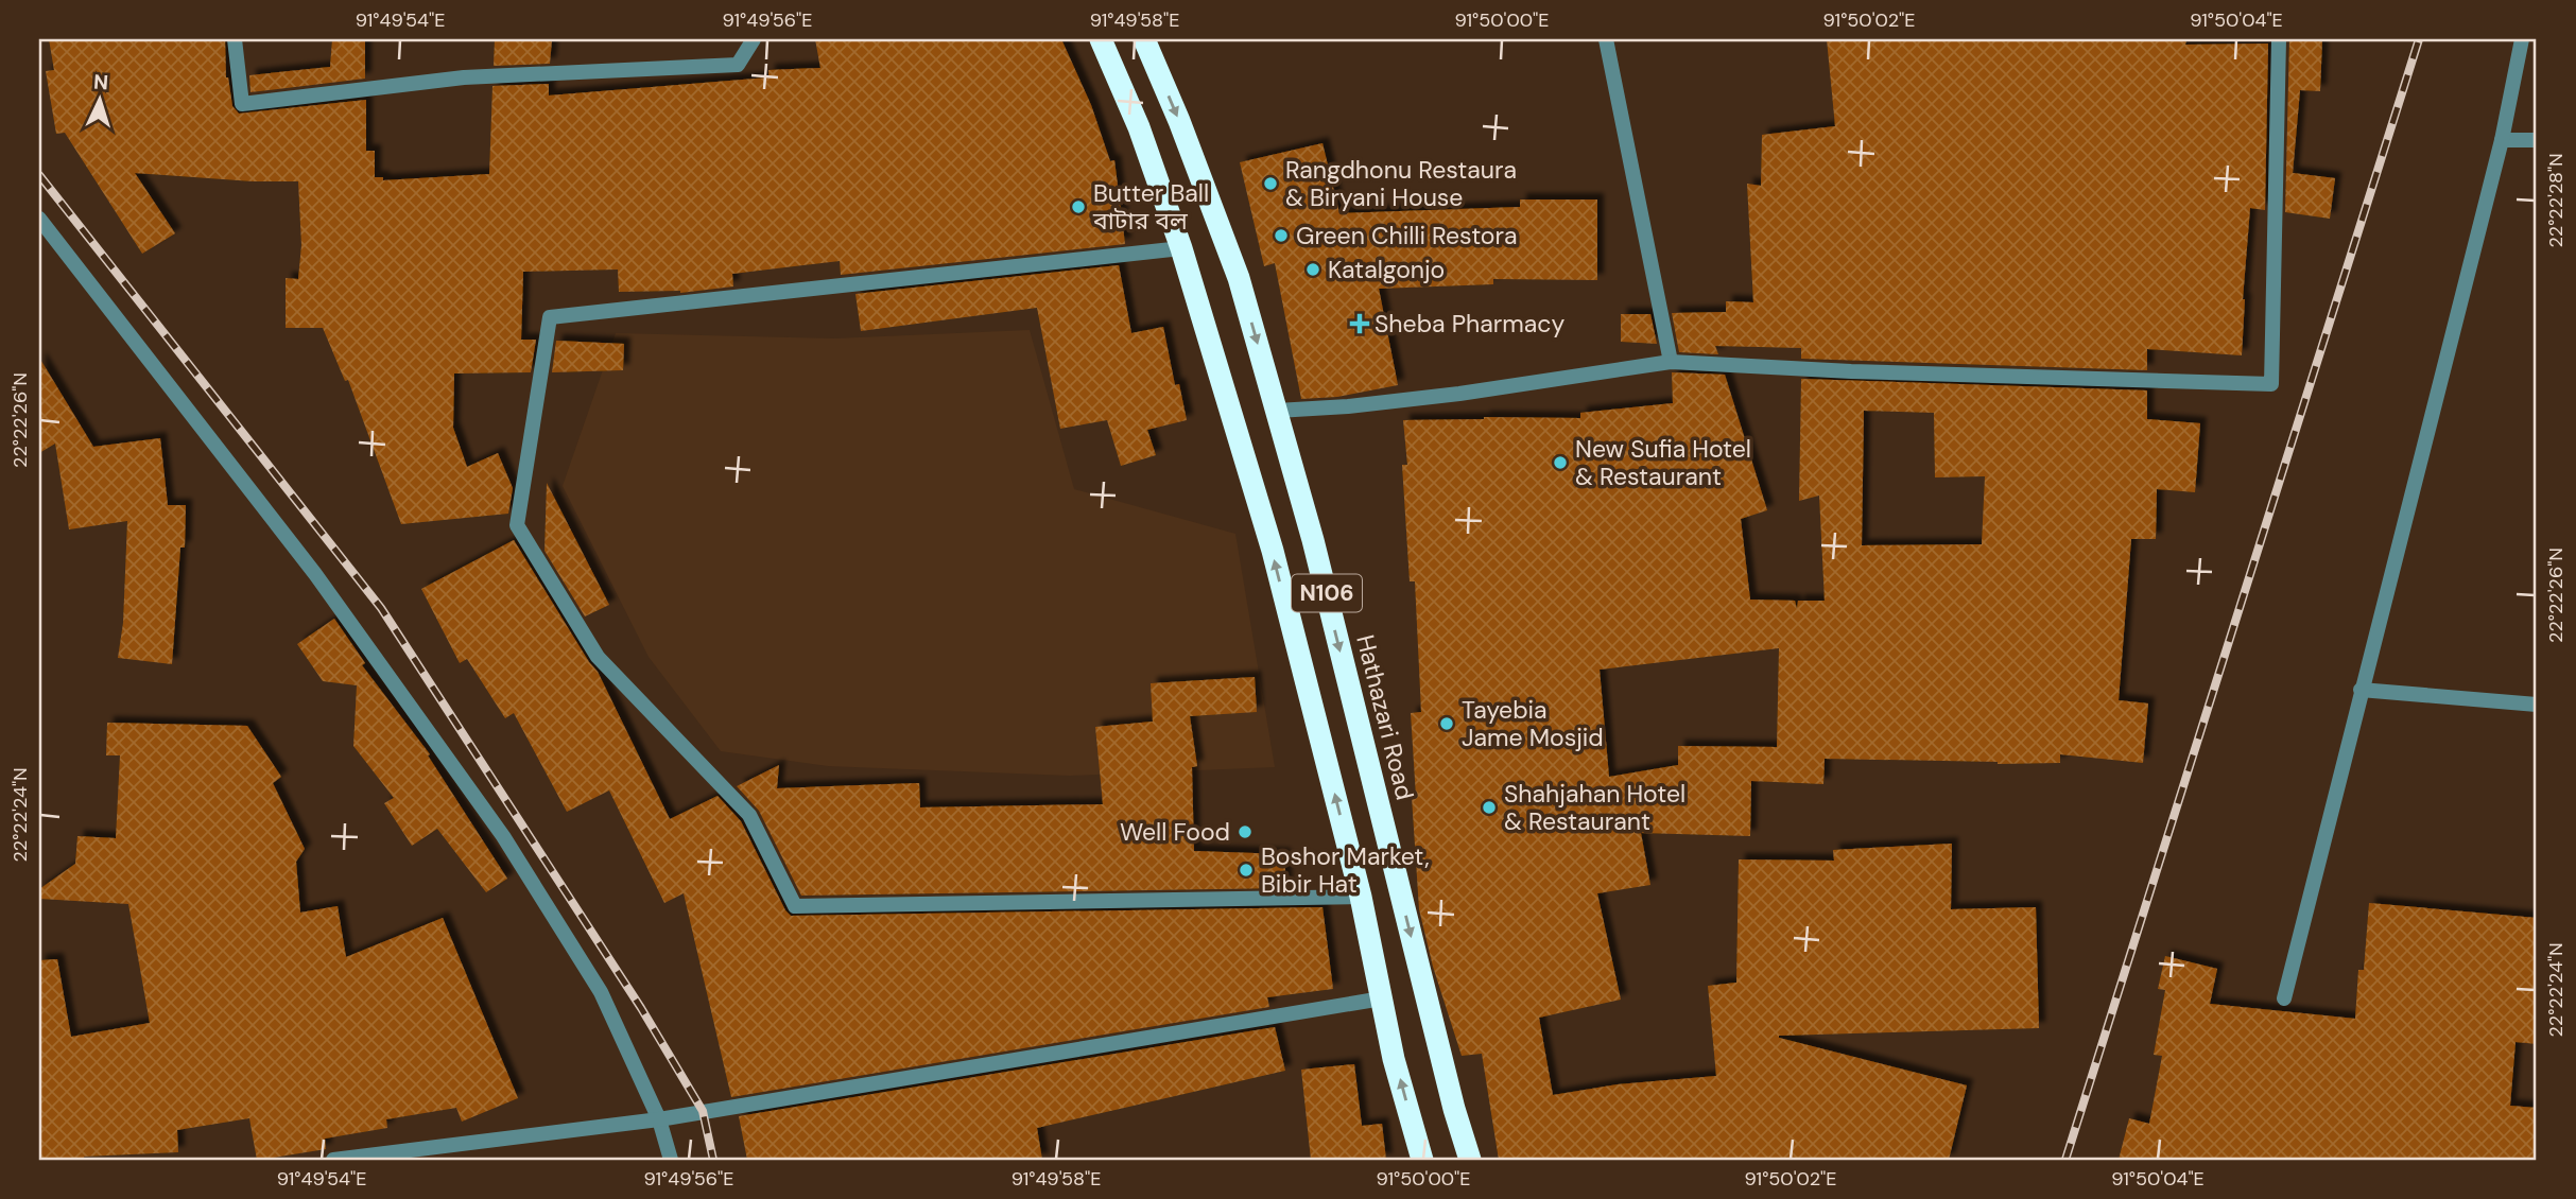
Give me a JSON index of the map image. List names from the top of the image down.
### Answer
{
  "streets": {
    "highway": ["N106", "Hathazari Road"]
  },
  "places": {
    "other": [
      "Rangdhonu Restaura & Biryani House",
      "Butter Ball বাটার বল",
      "Green Chilli Restora",
      "Katalgonjo",
      "New Sufia Hotel & Restaurant",
      "Tayebia Jame Mosjid",
      "Shahjahan Hotel & Restaurant",
      "Well Food",
      "Boshor Market, Bibir Hat"
    ],
    "health": ["Sheba Pharmacy"]
  },
  "north": "top",
  "coordinates": [
    "91°49'54\"E",
    "91°49'56\"E",
    "91°49'58\"E",
    "91°50'00\"E",
    "91°50'02\"E",
    "91°50'04\"E",
    "22°22'28\"N",
    "22°22'26\"N",
    "22°22'24\"N"
  ]
}
